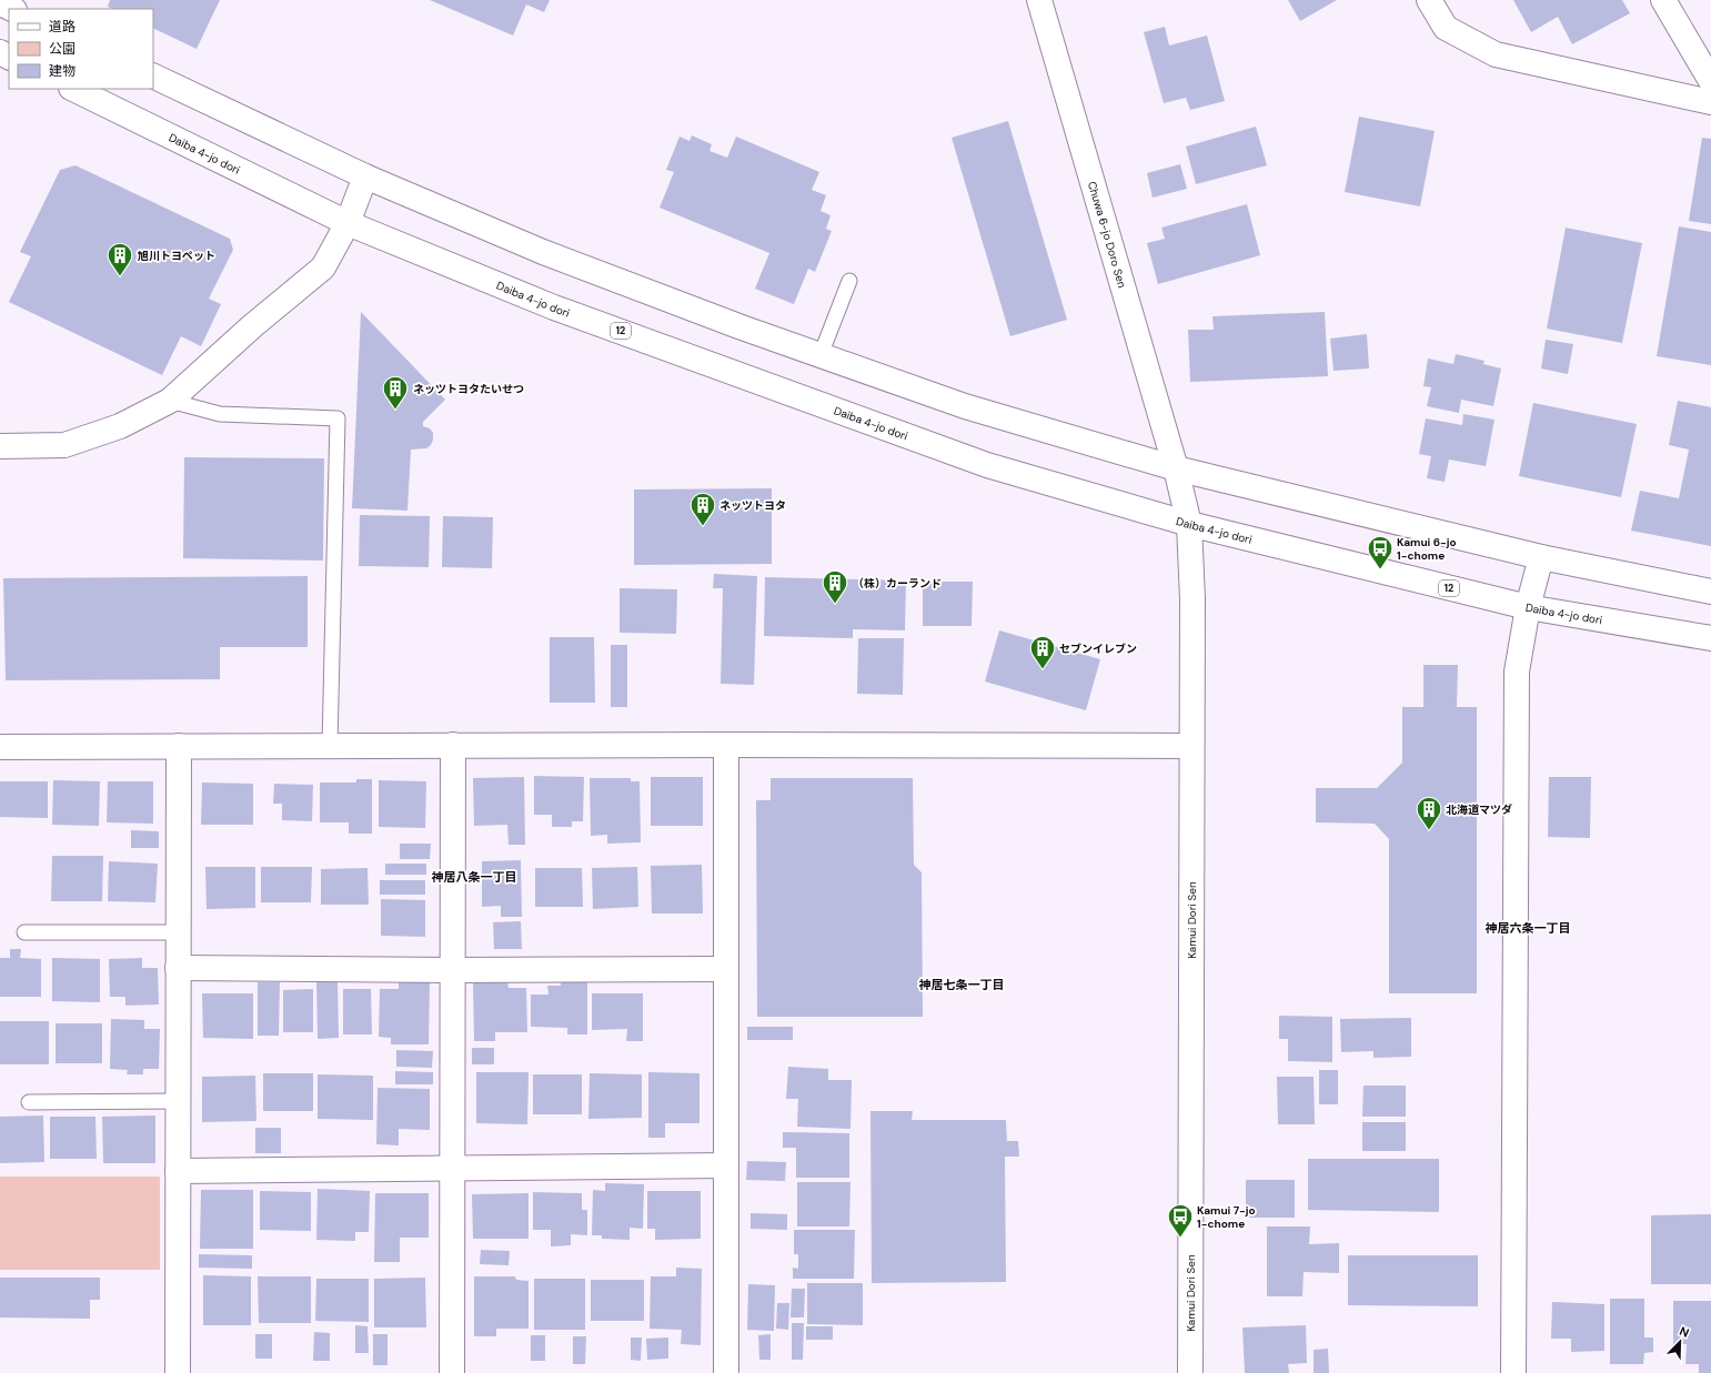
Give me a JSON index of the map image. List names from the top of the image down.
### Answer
{
  "streets": {
    "main road": [
      "Daiba 4-jo dori",
      "Chuwa 6-jo Doro Sen",
      "12",
      "Kamui Dori Sen"
    ]
  },
  "crossings": [
    ["Daiba 4-jo dori", "Kamui Dori Sen"],
    ["Chuwa 6-jo Doro Sen", "Kamui Dori Sen"]
  ],
  "districts": ["神居八条一丁目", "神居六条一丁目", "神居七条一丁目"],
  "places": {
    "building": [
      "旭川トヨペット",
      "ネッツトヨタたいせつ",
      "ネッツトヨタ",
      "（株）カーランド",
      "セブンイレブン",
      "北海道マツダ"
    ],
    "bus stop": ["Kamui 6-jo 1-chome", "Kamui 7-jo 1-chome"]
  },
  "legend": ["道路", "公園", "建物"],
  "north": "top right"
}
